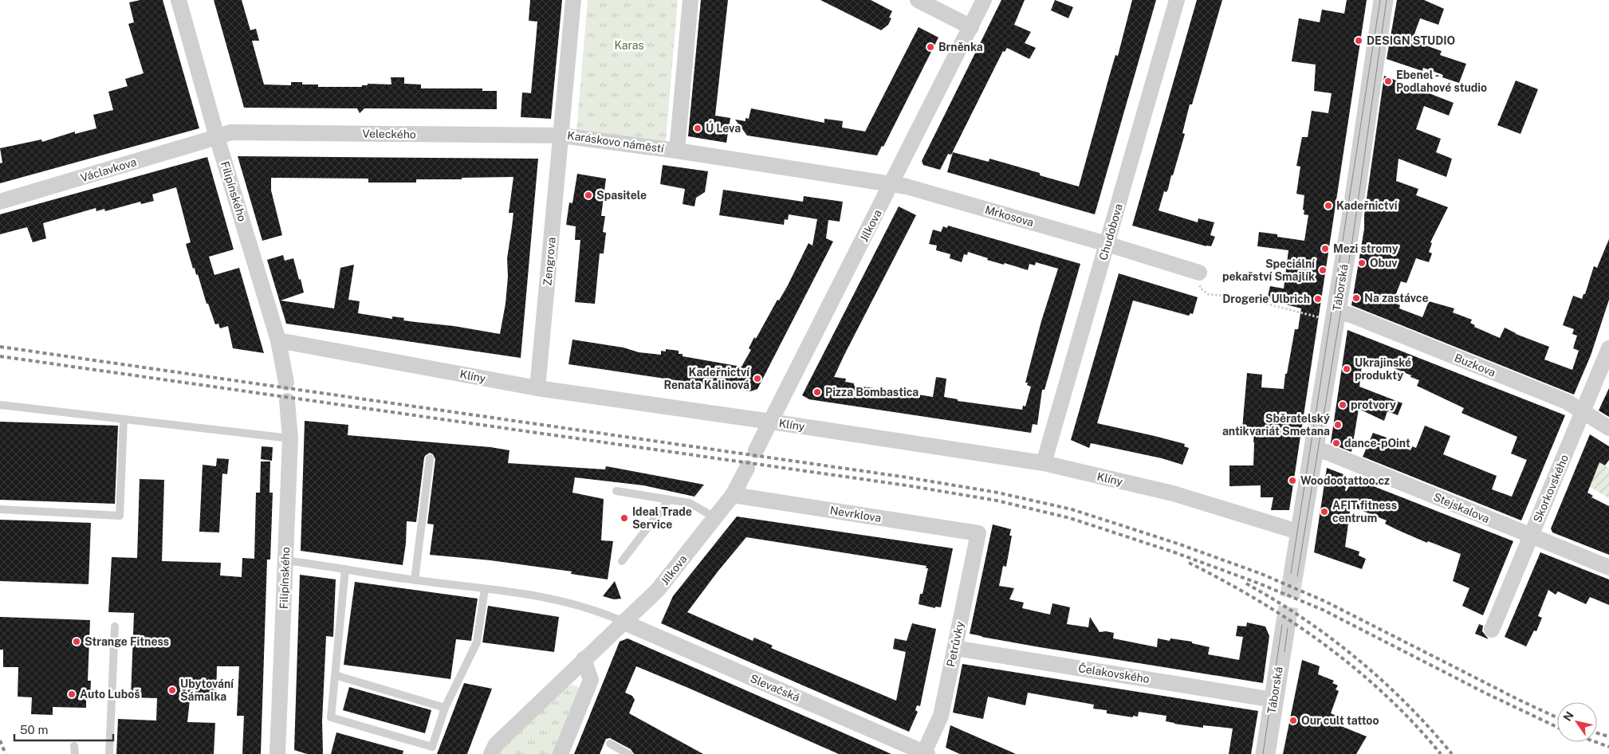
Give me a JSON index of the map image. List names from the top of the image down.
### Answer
{
  "streets": {
    "street": [
      "Veleckého",
      "Karáskovo náměstí",
      "Václavkova",
      "Filipínského",
      "Mrkosova",
      "Jílkova",
      "Chudobova",
      "Zengrova",
      "Táborská",
      "Buzkova",
      "Klíny",
      "Skorkovského",
      "Stejskalova",
      "Nevrklova",
      "Petrůvky",
      "Čelakovského",
      "Slevačská"
    ]
  },
  "crossings": [
    ["Veleckého", "Karáskovo náměstí"],
    ["Veleckého", "Václavkova"],
    ["Veleckého", "Filipínského"],
    ["Veleckého", "Zengrova"],
    ["Karáskovo náměstí", "Mrkosova"],
    ["Karáskovo náměstí", "Zengrova"],
    ["Václavkova", "Filipínského"],
    ["Filipínského", "Klíny"],
    ["Mrkosova", "Jílkova"],
    ["Mrkosova", "Chudobova"],
    ["Jílkova", "Klíny"],
    ["Jílkova", "Nevrklova"],
    ["Jílkova", "Slevačská"],
    ["Chudobova", "Klíny"],
    ["Zengrova", "Klíny"],
    ["Táborská", "Buzkova"],
    ["Táborská", "Klíny"],
    ["Táborská", "Stejskalova"],
    ["Táborská", "Čelakovského"],
    ["Buzkova", "Skorkovského"],
    ["Skorkovského", "Stejskalova"],
    ["Nevrklova", "Petrůvky"],
    ["Petrůvky", "Čelakovského"],
    ["Petrůvky", "Slevačská"]
  ],
  "parks": ["Karas"],
  "places": [
    "DESIGN STUDIO",
    "Brněnka",
    "Ebenel - Podlahové studio",
    "Ú Leva",
    "Spasitele",
    "Kadeřnictví",
    "Mezi stromy",
    "Obuv",
    "Speciální pekařství Smajlík",
    "Na zastávce",
    "Drogerie Ulbrich",
    "Ukrajinské produkty",
    "Kadeřnictví Renata Kalinová",
    "Pizza Bombastica",
    "protvory",
    "Sběratelský antikvariát Smetana",
    "dance-pOint",
    "Woodootattoo.cz",
    "AFIT fitness centrum",
    "Ideal Trade Service",
    "Strange Fitness",
    "Ubytování Šámalka",
    "Auto Luboš",
    "Our cult tattoo"
  ],
  "scale_bar": "50 m",
  "north": "top left"
}
